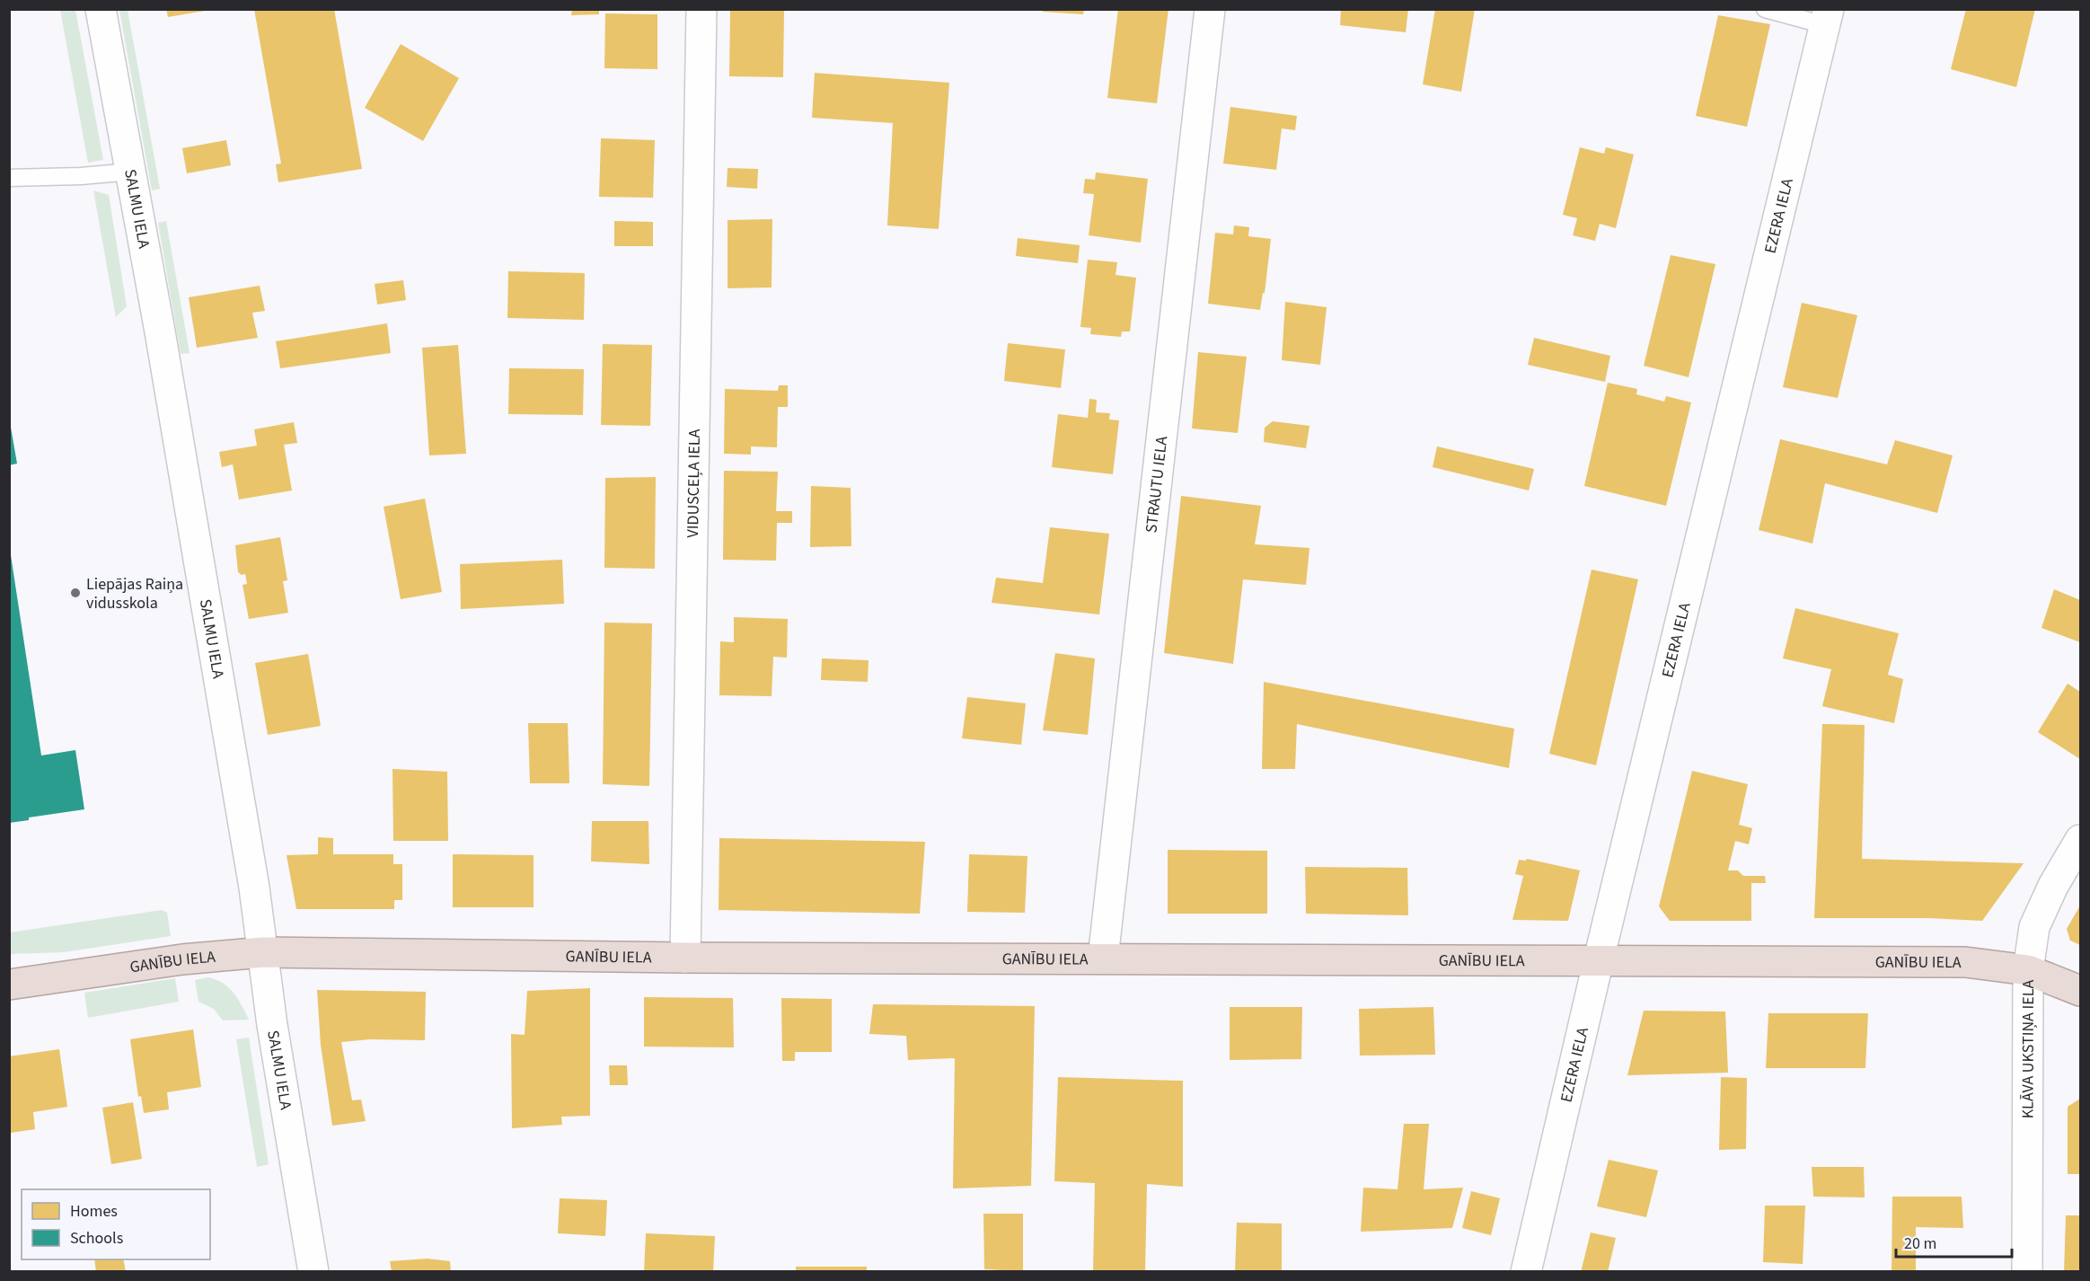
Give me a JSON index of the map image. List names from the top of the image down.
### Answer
{
  "streets": {
    "highway": ["GANĪBU IELA"],
    "street": [
      "SALMU IELA",
      "EZERA IELA",
      "VIDUSCEĻA IELA",
      "STRAUTU IELA",
      "KLĀVA UKSTIŅA IELA"
    ]
  },
  "crossings": [
    ["SALMU IELA", "GANĪBU IELA"],
    ["EZERA IELA", "GANĪBU IELA"],
    ["VIDUSCEĻA IELA", "GANĪBU IELA"],
    ["STRAUTU IELA", "GANĪBU IELA"],
    ["GANĪBU IELA", "KLĀVA UKSTIŅA IELA"]
  ],
  "places": ["Liepājas Raiņa vidusskola"],
  "legend": ["Homes", "Schools"],
  "scale_bar": "20 m"
}
